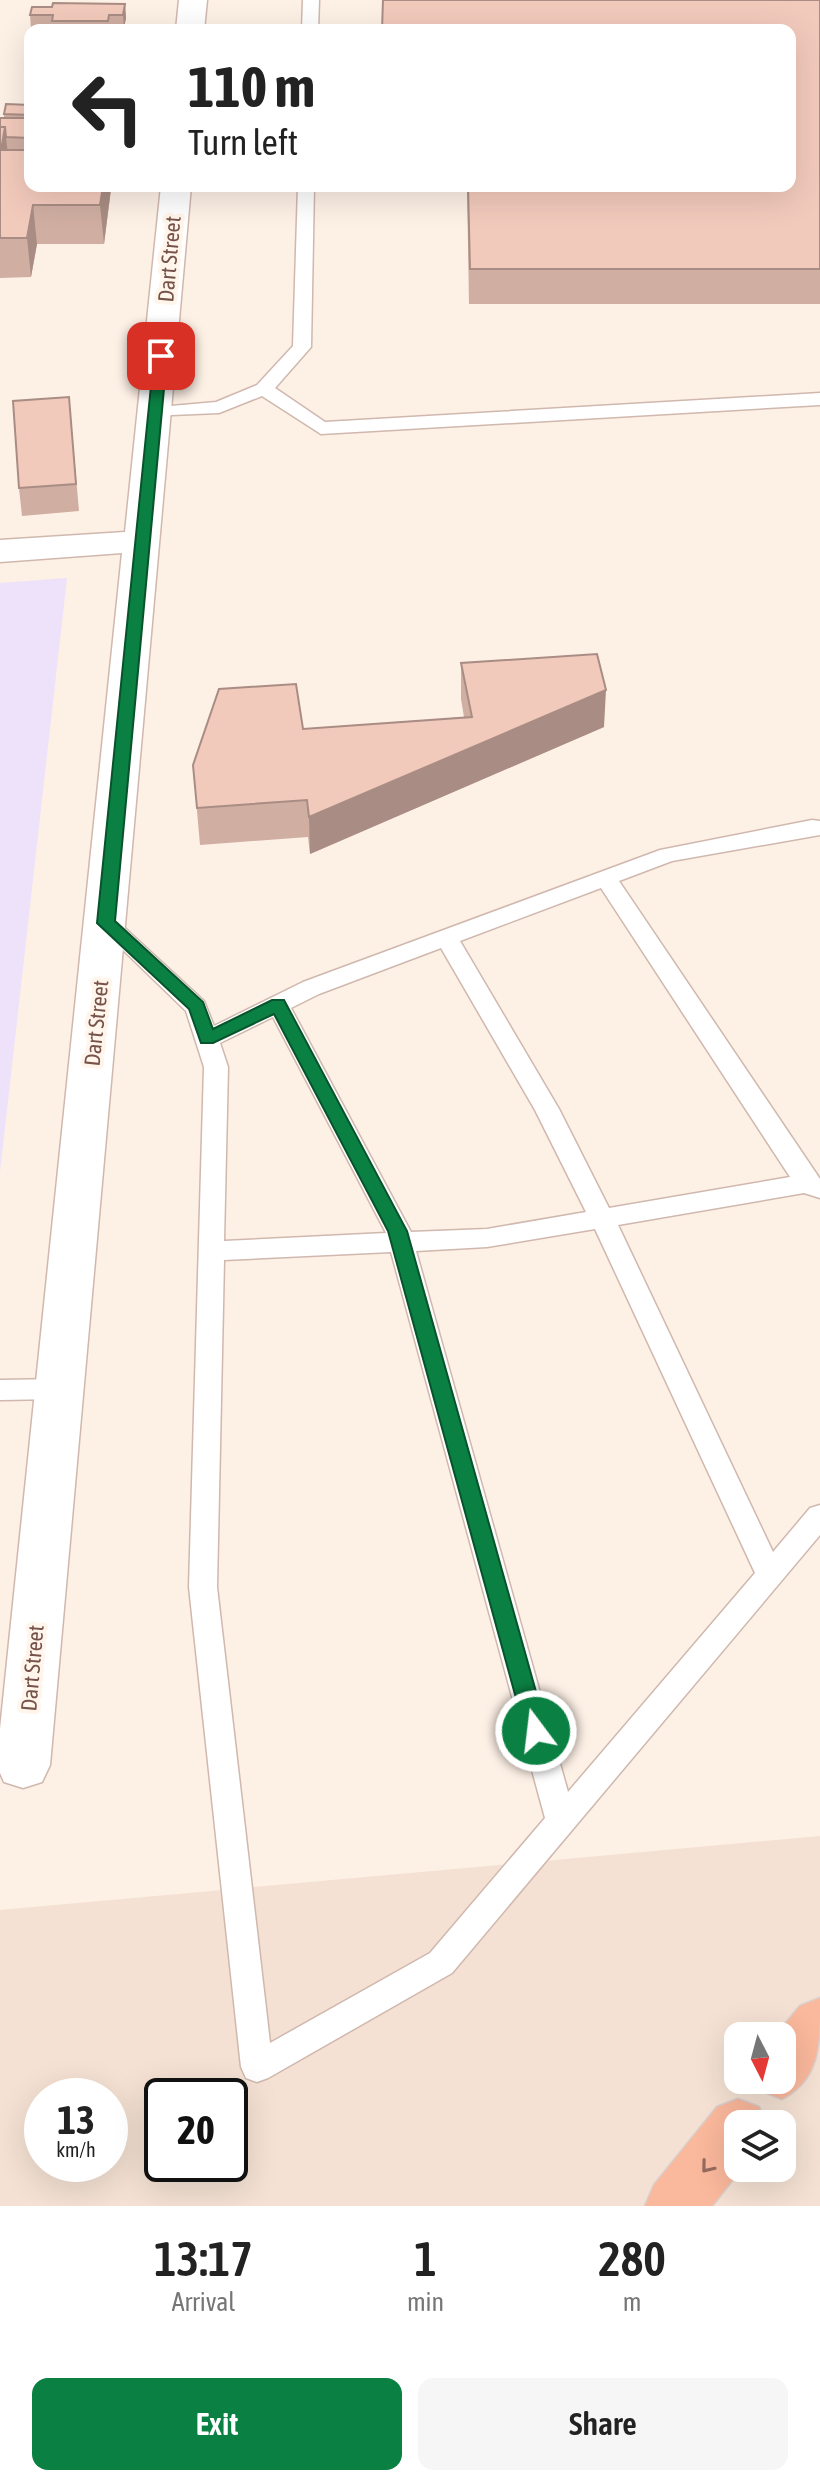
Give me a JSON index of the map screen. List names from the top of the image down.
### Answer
{
  "streets": {
    "street": ["Dart Street"]
  },
  "north": "bottom",
  "page": {
    "turn": ["110 m", "Turn left"],
    "speed": "13 km/h",
    "limit": "20",
    "eta": [
      "13:17",
      "Arrival",
      "1",
      "min",
      "280",
      "m"
    ],
    "buttons": ["Exit", "Share"]
  }
}
